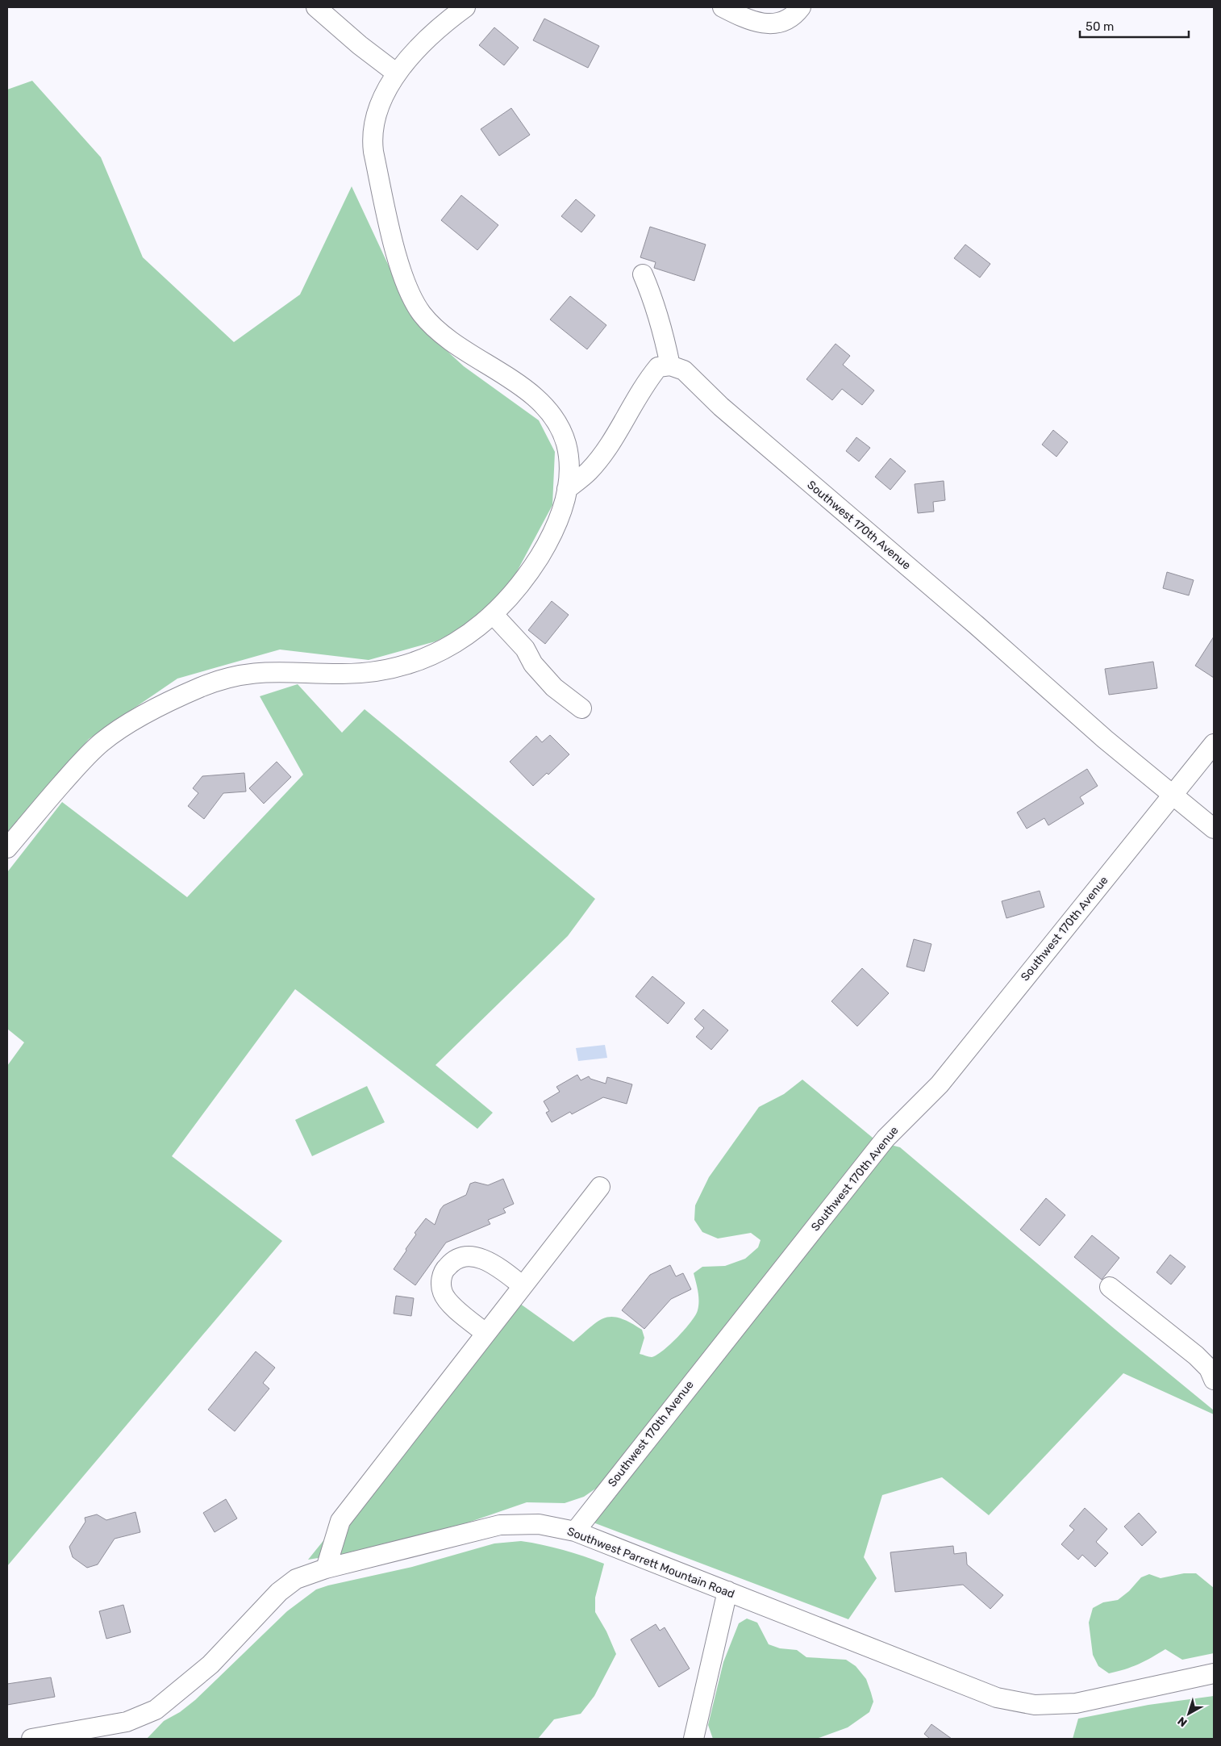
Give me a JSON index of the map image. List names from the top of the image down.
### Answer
{
  "streets": {
    "street": ["Southwest 170th Avenue", "Southwest Parrett Mountain Road"]
  },
  "crossings": [
    ["Southwest 170th Avenue", "Southwest Parrett Mountain Road"]
  ],
  "scale_bar": "50 m",
  "north": "bottom left"
}
